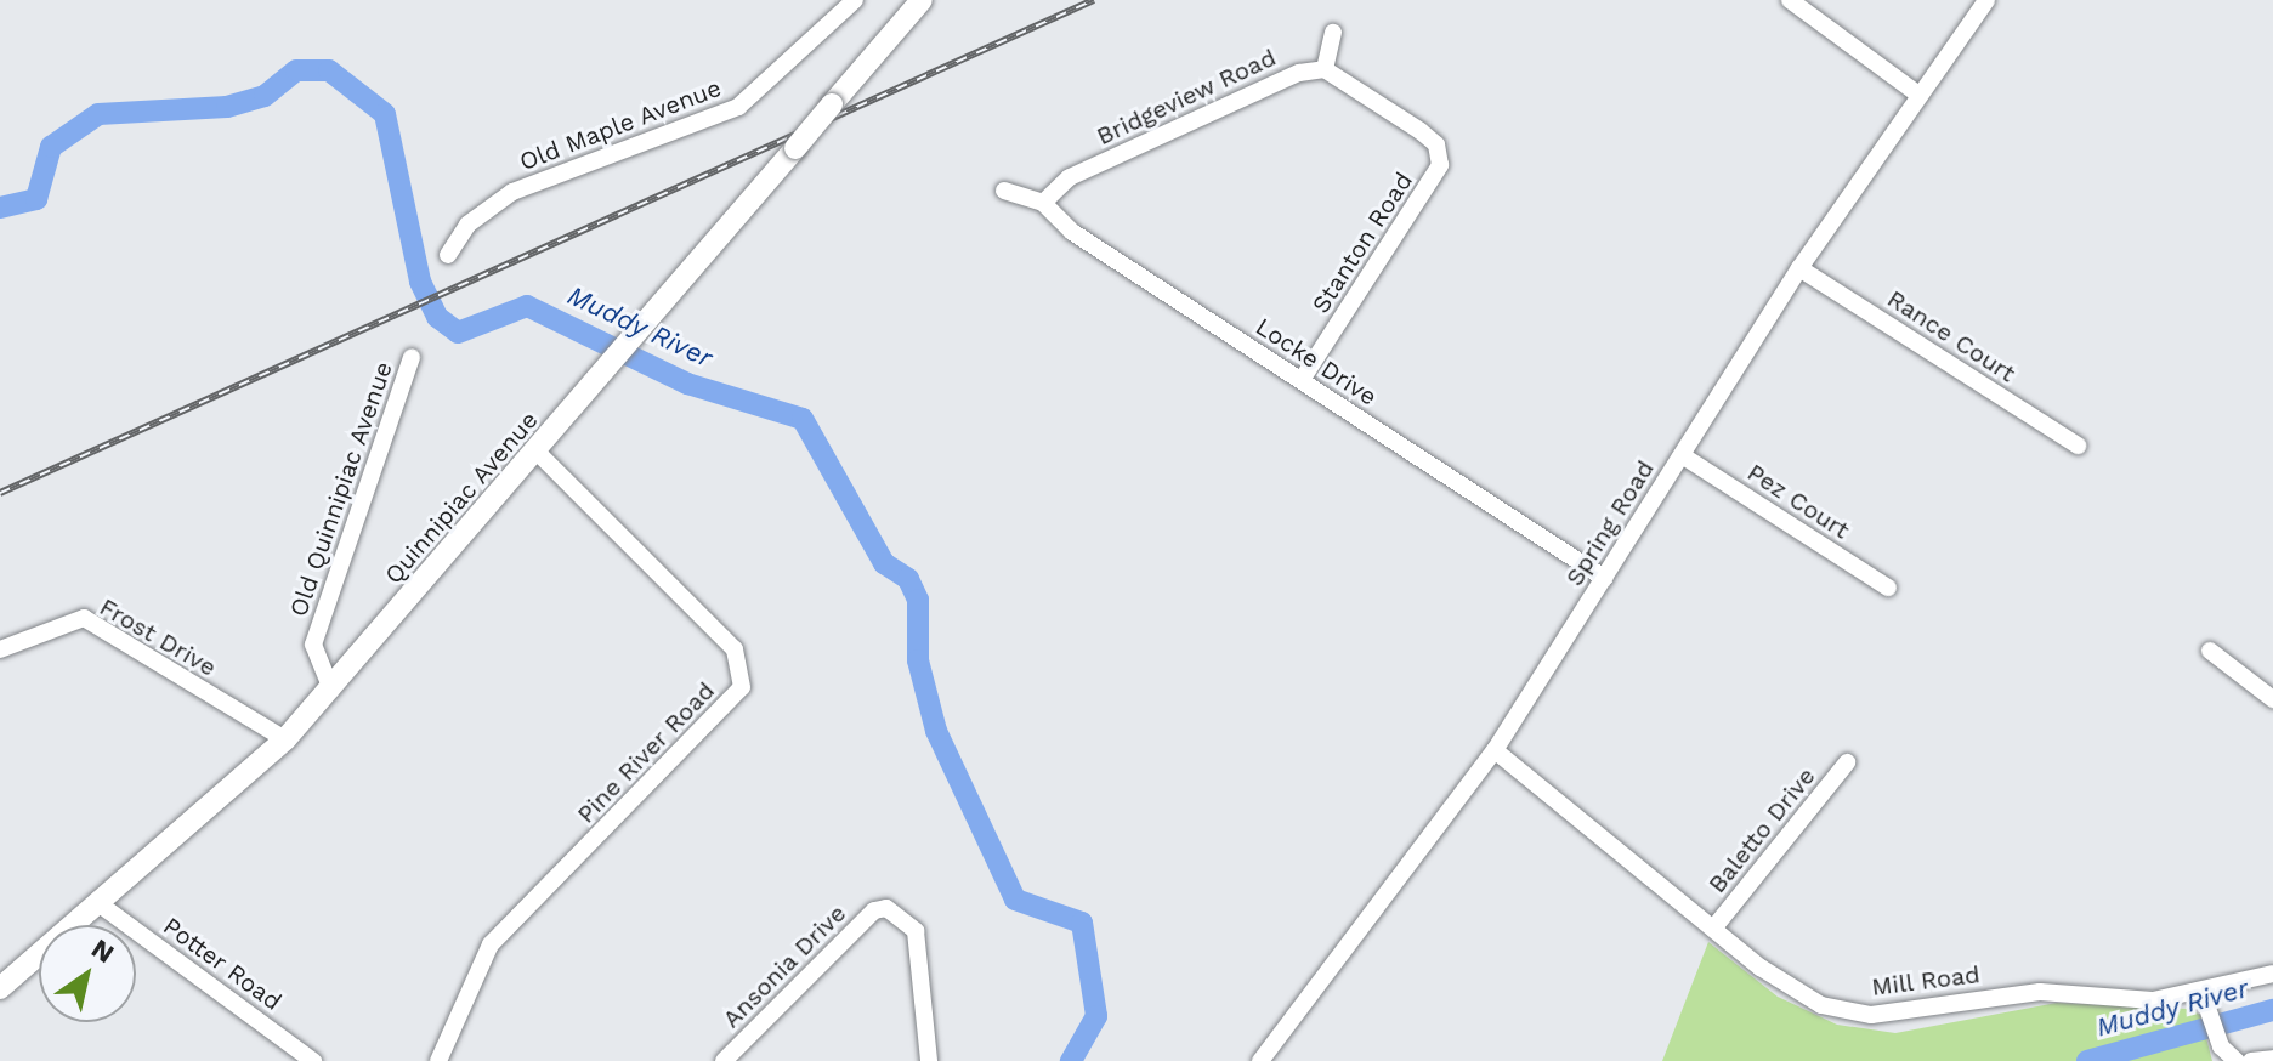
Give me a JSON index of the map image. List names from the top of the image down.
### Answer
{
  "streets": {
    "main road": ["Quinnipiac Avenue"],
    "street": [
      "Bridgeview Road",
      "Old Maple Avenue",
      "Stanton Road",
      "Rance Court",
      "Locke Drive",
      "Old Quinnipiac Avenue",
      "Pez Court",
      "Spring Road",
      "Frost Drive",
      "Pine River Road",
      "Baletto Drive",
      "Potter Road",
      "Ansonia Drive",
      "Mill Road"
    ]
  },
  "crossings": [
    ["Bridgeview Road", "Stanton Road"],
    ["Bridgeview Road", "Locke Drive"],
    ["Stanton Road", "Locke Drive"],
    ["Rance Court", "Spring Road"],
    ["Locke Drive", "Spring Road"],
    ["Old Quinnipiac Avenue", "Quinnipiac Avenue"],
    ["Quinnipiac Avenue", "Frost Drive"],
    ["Quinnipiac Avenue", "Pine River Road"],
    ["Quinnipiac Avenue", "Potter Road"],
    ["Pez Court", "Spring Road"],
    ["Spring Road", "Mill Road"],
    ["Baletto Drive", "Mill Road"]
  ],
  "water": ["Muddy River"],
  "north": "top right"
}
